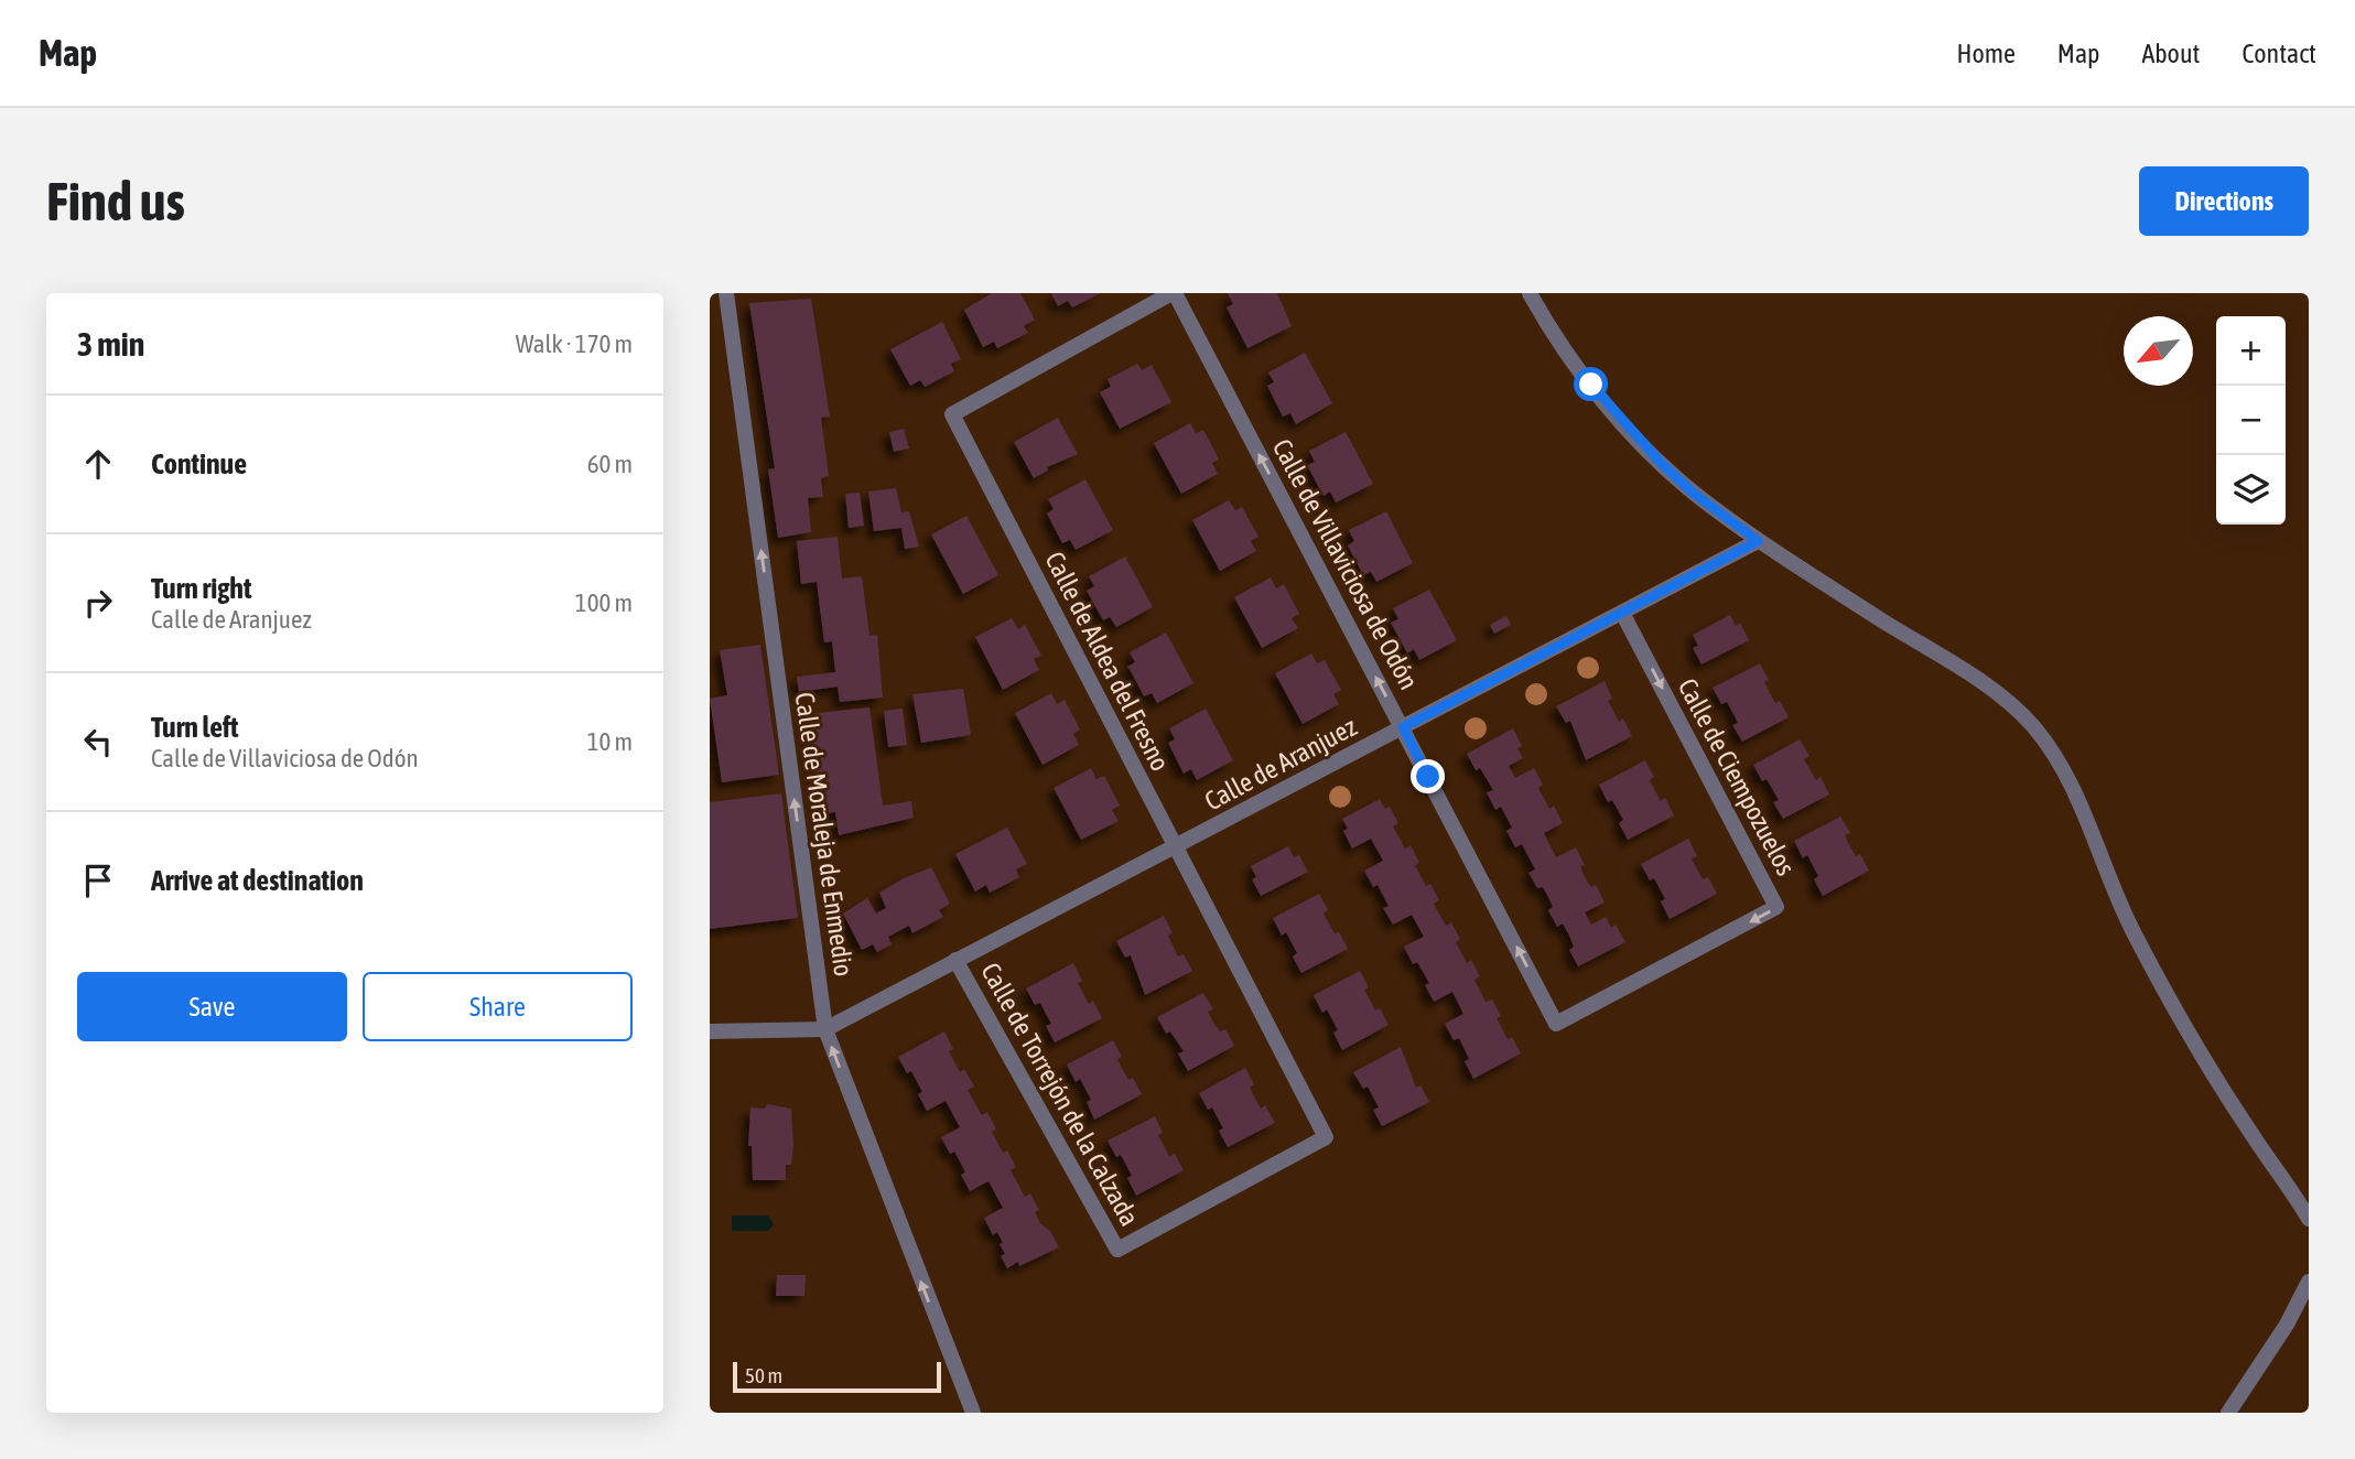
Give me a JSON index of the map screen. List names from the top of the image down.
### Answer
{
  "streets": {
    "street": [
      "Calle de Villaviciosa de Odón",
      "Calle de Aldea del Fresno",
      "Calle de Aranjuez",
      "Calle de Ciempozuelos",
      "Calle de Moraleja de Enmedio",
      "Calle de Torrejón de la Calzada"
    ]
  },
  "crossings": [
    ["Calle de Villaviciosa de Odón", "Calle de Aldea del Fresno"],
    ["Calle de Villaviciosa de Odón", "Calle de Aranjuez"],
    ["Calle de Villaviciosa de Odón", "Calle de Ciempozuelos"],
    ["Calle de Aldea del Fresno", "Calle de Aranjuez"],
    ["Calle de Aldea del Fresno", "Calle de Torrejón de la Calzada"],
    ["Calle de Aranjuez", "Calle de Ciempozuelos"],
    ["Calle de Aranjuez", "Calle de Moraleja de Enmedio"],
    ["Calle de Aranjuez", "Calle de Torrejón de la Calzada"]
  ],
  "one_way": ["Calle de Villaviciosa de Odón", "Calle de Moraleja de Enmedio"],
  "scale_bar": "50 m",
  "north": "bottom left",
  "page": {
    "header": "Map",
    "nav": [
      "Home",
      "Map",
      "About",
      "Contact"
    ],
    "buttons": [
      "Directions",
      ["Save", "Share"]
    ],
    "title": "Find us",
    "heading": ["3 min", "Walk · 170 m"],
    "map_buttons": ["+", "−"],
    "list": [
      ["Continue", "60 m"],
      ["Turn right", "Calle de Aranjuez", "100 m"],
      ["Turn left", "Calle de Villaviciosa de Odón", "10 m"],
      "Arrive at destination"
    ],
    "scale": "50 m"
  }
}
